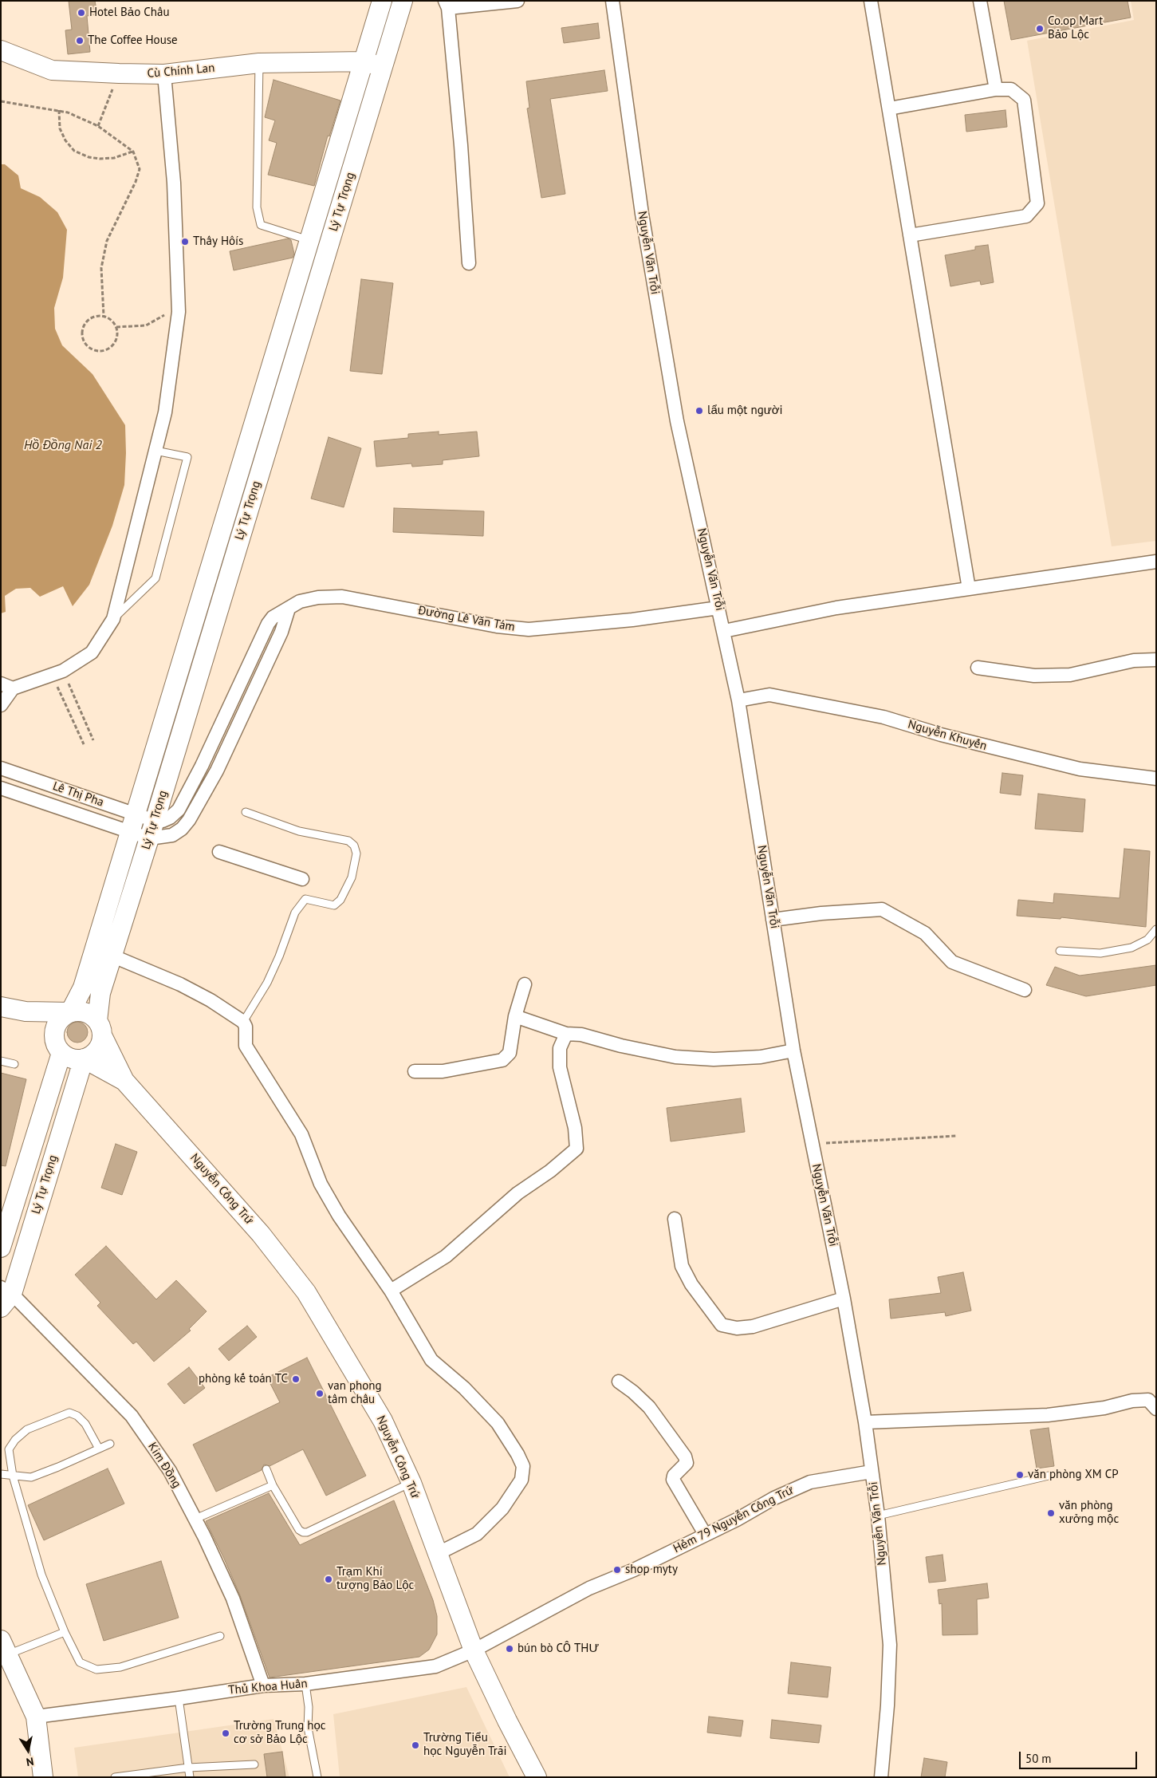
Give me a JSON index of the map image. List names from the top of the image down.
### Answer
{
  "streets": {
    "street": [
      "Cù Chính Lan",
      "Lý Tự Trọng",
      "Nguyễn Văn Trỗi",
      "Đường Lê Văn Tám",
      "Nguyễn Khuyến",
      "Lê Thị Pha",
      "Nguyễn Công Trứ",
      "Kim Đồng",
      "Hẻm 79 Nguyễn Công Trứ",
      "Thủ Khoa Huân"
    ]
  },
  "crossings": [
    ["Cù Chính Lan", "Lý Tự Trọng"],
    ["Lý Tự Trọng", "Đường Lê Văn Tám"],
    ["Lý Tự Trọng", "Lê Thị Pha"],
    ["Lý Tự Trọng", "Nguyễn Công Trứ"],
    ["Lý Tự Trọng", "Kim Đồng"],
    ["Nguyễn Văn Trỗi", "Đường Lê Văn Tám"],
    ["Nguyễn Văn Trỗi", "Nguyễn Khuyến"],
    ["Nguyễn Văn Trỗi", "Hẻm 79 Nguyễn Công Trứ"],
    ["Đường Lê Văn Tám", "Lê Thị Pha"],
    ["Nguyễn Công Trứ", "Hẻm 79 Nguyễn Công Trứ"],
    ["Nguyễn Công Trứ", "Thủ Khoa Huân"],
    ["Kim Đồng", "Thủ Khoa Huân"],
    ["Hẻm 79 Nguyễn Công Trứ", "Thủ Khoa Huân"]
  ],
  "water": ["Hồ Đồng Nai 2"],
  "places": [
    "Hotel Bảo Châu",
    "Co.op Mart Bảo Lộc",
    "The Coffee House",
    "Thây Hôís",
    "lẩu một người",
    "phòng kế toán TC",
    "van phong tâm châu",
    "văn phòng XM CP",
    "văn phòng xưởng mộc",
    "shop myty",
    "Trạm Khí tượng Bảo Lộc",
    "bún bò CÔ THƯ",
    "Trường Trung học cơ sở Bảo Lộc",
    "Trường Tiểu học Nguyễn Trãi"
  ],
  "scale_bar": "50 m",
  "north": "bottom"
}
